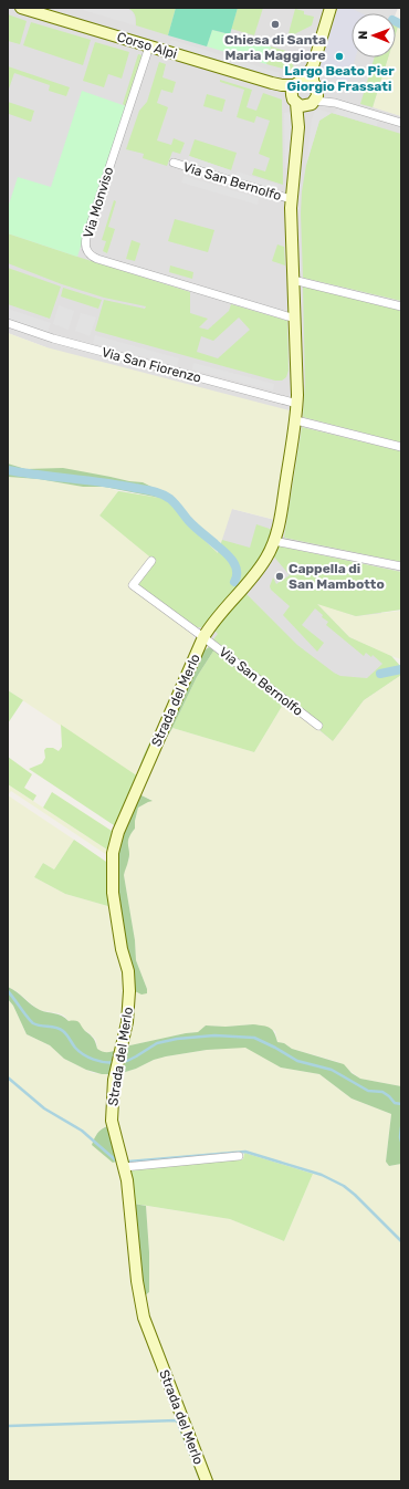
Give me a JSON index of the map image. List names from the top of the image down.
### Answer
{
  "streets": {
    "street": [
      "Corso Alpi",
      "Via San Bernolfo",
      "Via Monviso",
      "Via San Fiorenzo",
      "Strada del Merlo"
    ]
  },
  "crossings": [
    ["Corso Alpi", "Via San Bernolfo"],
    ["Corso Alpi", "Via Monviso"],
    ["Via San Bernolfo", "Via Monviso"],
    ["Via San Bernolfo", "Via San Fiorenzo"],
    ["Via San Bernolfo", "Strada del Merlo"]
  ],
  "places": ["Chiesa di Santa Maria Maggiore", "Largo Beato Pier Giorgio Frassati", "Cappella di San Mambotto"],
  "north": "left"
}
